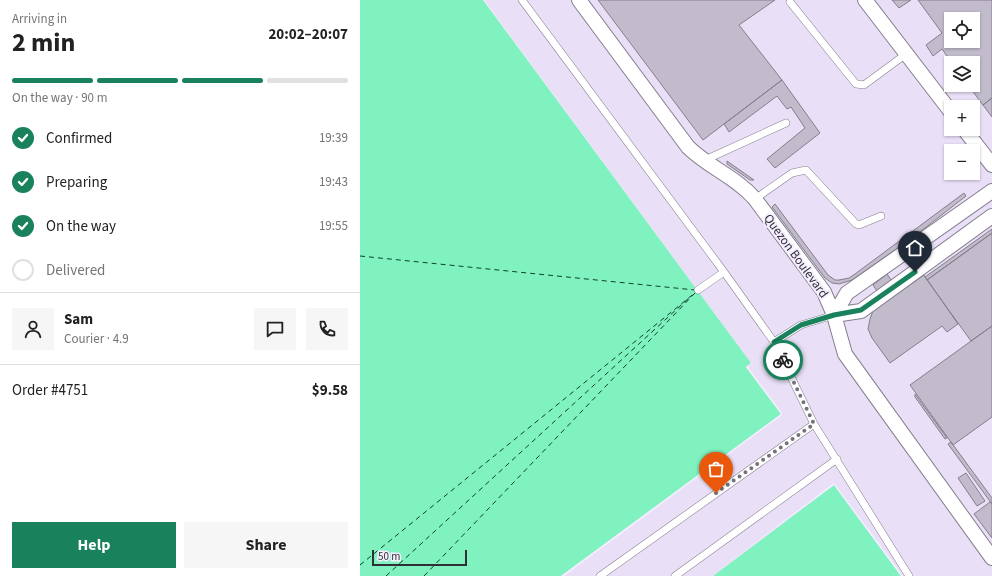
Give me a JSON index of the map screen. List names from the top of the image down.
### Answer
{
  "streets": {
    "street": ["Quezon Boulevard"]
  },
  "scale_bar": "50 m",
  "page": {
    "heading": ["2 min", "Arriving in", "20:02–20:07"],
    "panel": [
      "Sam",
      "Courier · 4.9",
      "Order #4751",
      "$9.58"
    ],
    "map_buttons": ["+", "−"],
    "bar": "On the way · 90 m",
    "list": [
      ["Confirmed", "19:39"],
      ["Preparing", "19:43"],
      ["On the way", "19:55"],
      "Delivered"
    ],
    "buttons": ["Help", "Share"],
    "scale": "50 m"
  }
}
